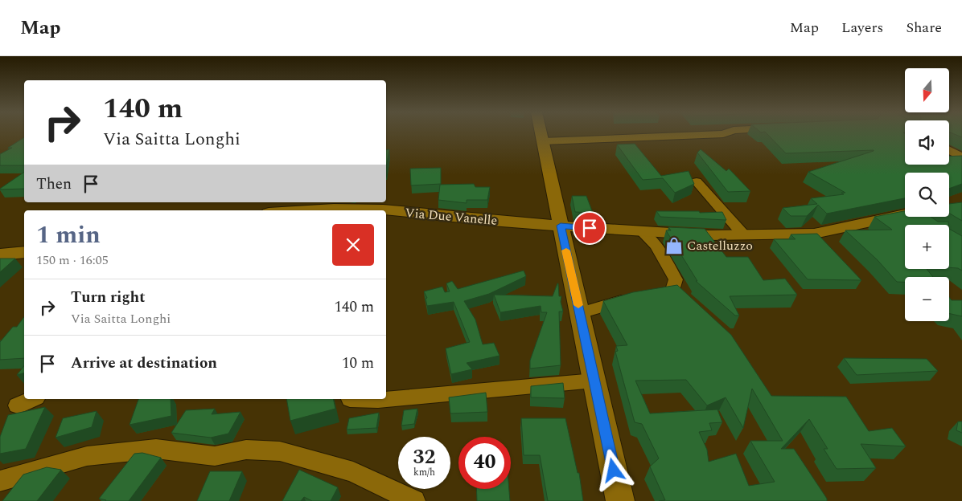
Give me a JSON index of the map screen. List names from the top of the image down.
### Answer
{
  "streets": {
    "street": ["Via Due Vanelle"]
  },
  "places": {
    "shop": ["Castelluzzo"]
  },
  "north": "bottom",
  "page": {
    "header": "Map",
    "nav": ["Map", "Layers", "Share"],
    "map_buttons": ["+", "−"],
    "turn": ["140 m", "Via Saitta Longhi"],
    "then": "Then",
    "heading": ["1 min", "150 m · 16:05"],
    "list": [
      {
        "name": "Turn right",
        "note": "Via Saitta Longhi",
        "value": "140 m"
      },
      {
        "name": "Arrive at destination",
        "value": "10 m"
      }
    ],
    "speed": "32 km/h",
    "limit": "40"
  }
}
